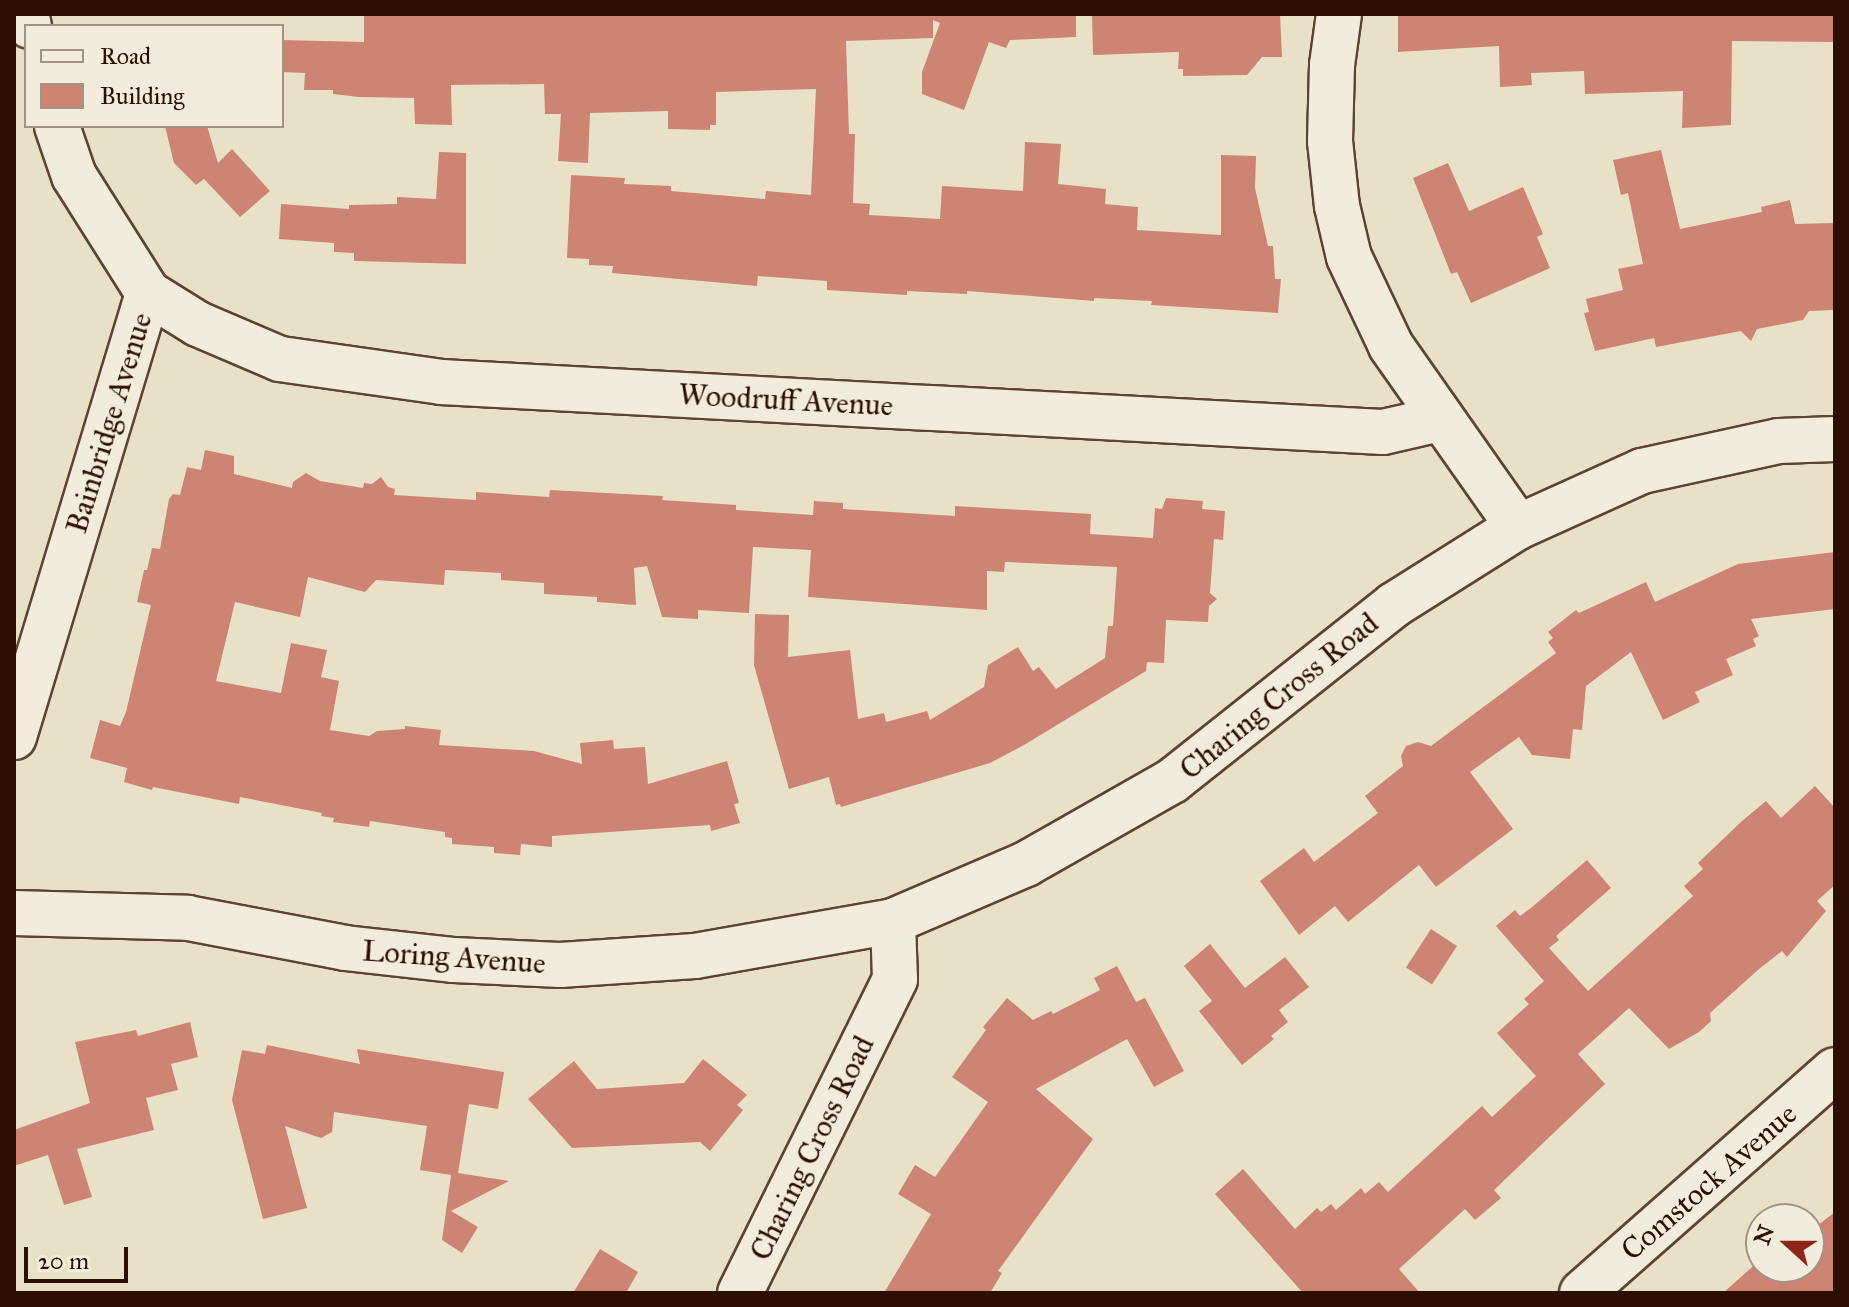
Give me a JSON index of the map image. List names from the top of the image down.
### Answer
{
  "streets": {
    "street": [
      "Woodruff Avenue",
      "Bainbridge Avenue",
      "Charing Cross Road",
      "Loring Avenue",
      "Comstock Avenue"
    ]
  },
  "crossings": [
    ["Woodruff Avenue", "Bainbridge Avenue"],
    ["Charing Cross Road", "Loring Avenue"]
  ],
  "legend": ["Road", "Building"],
  "scale_bar": "20 m",
  "north": "left"
}
